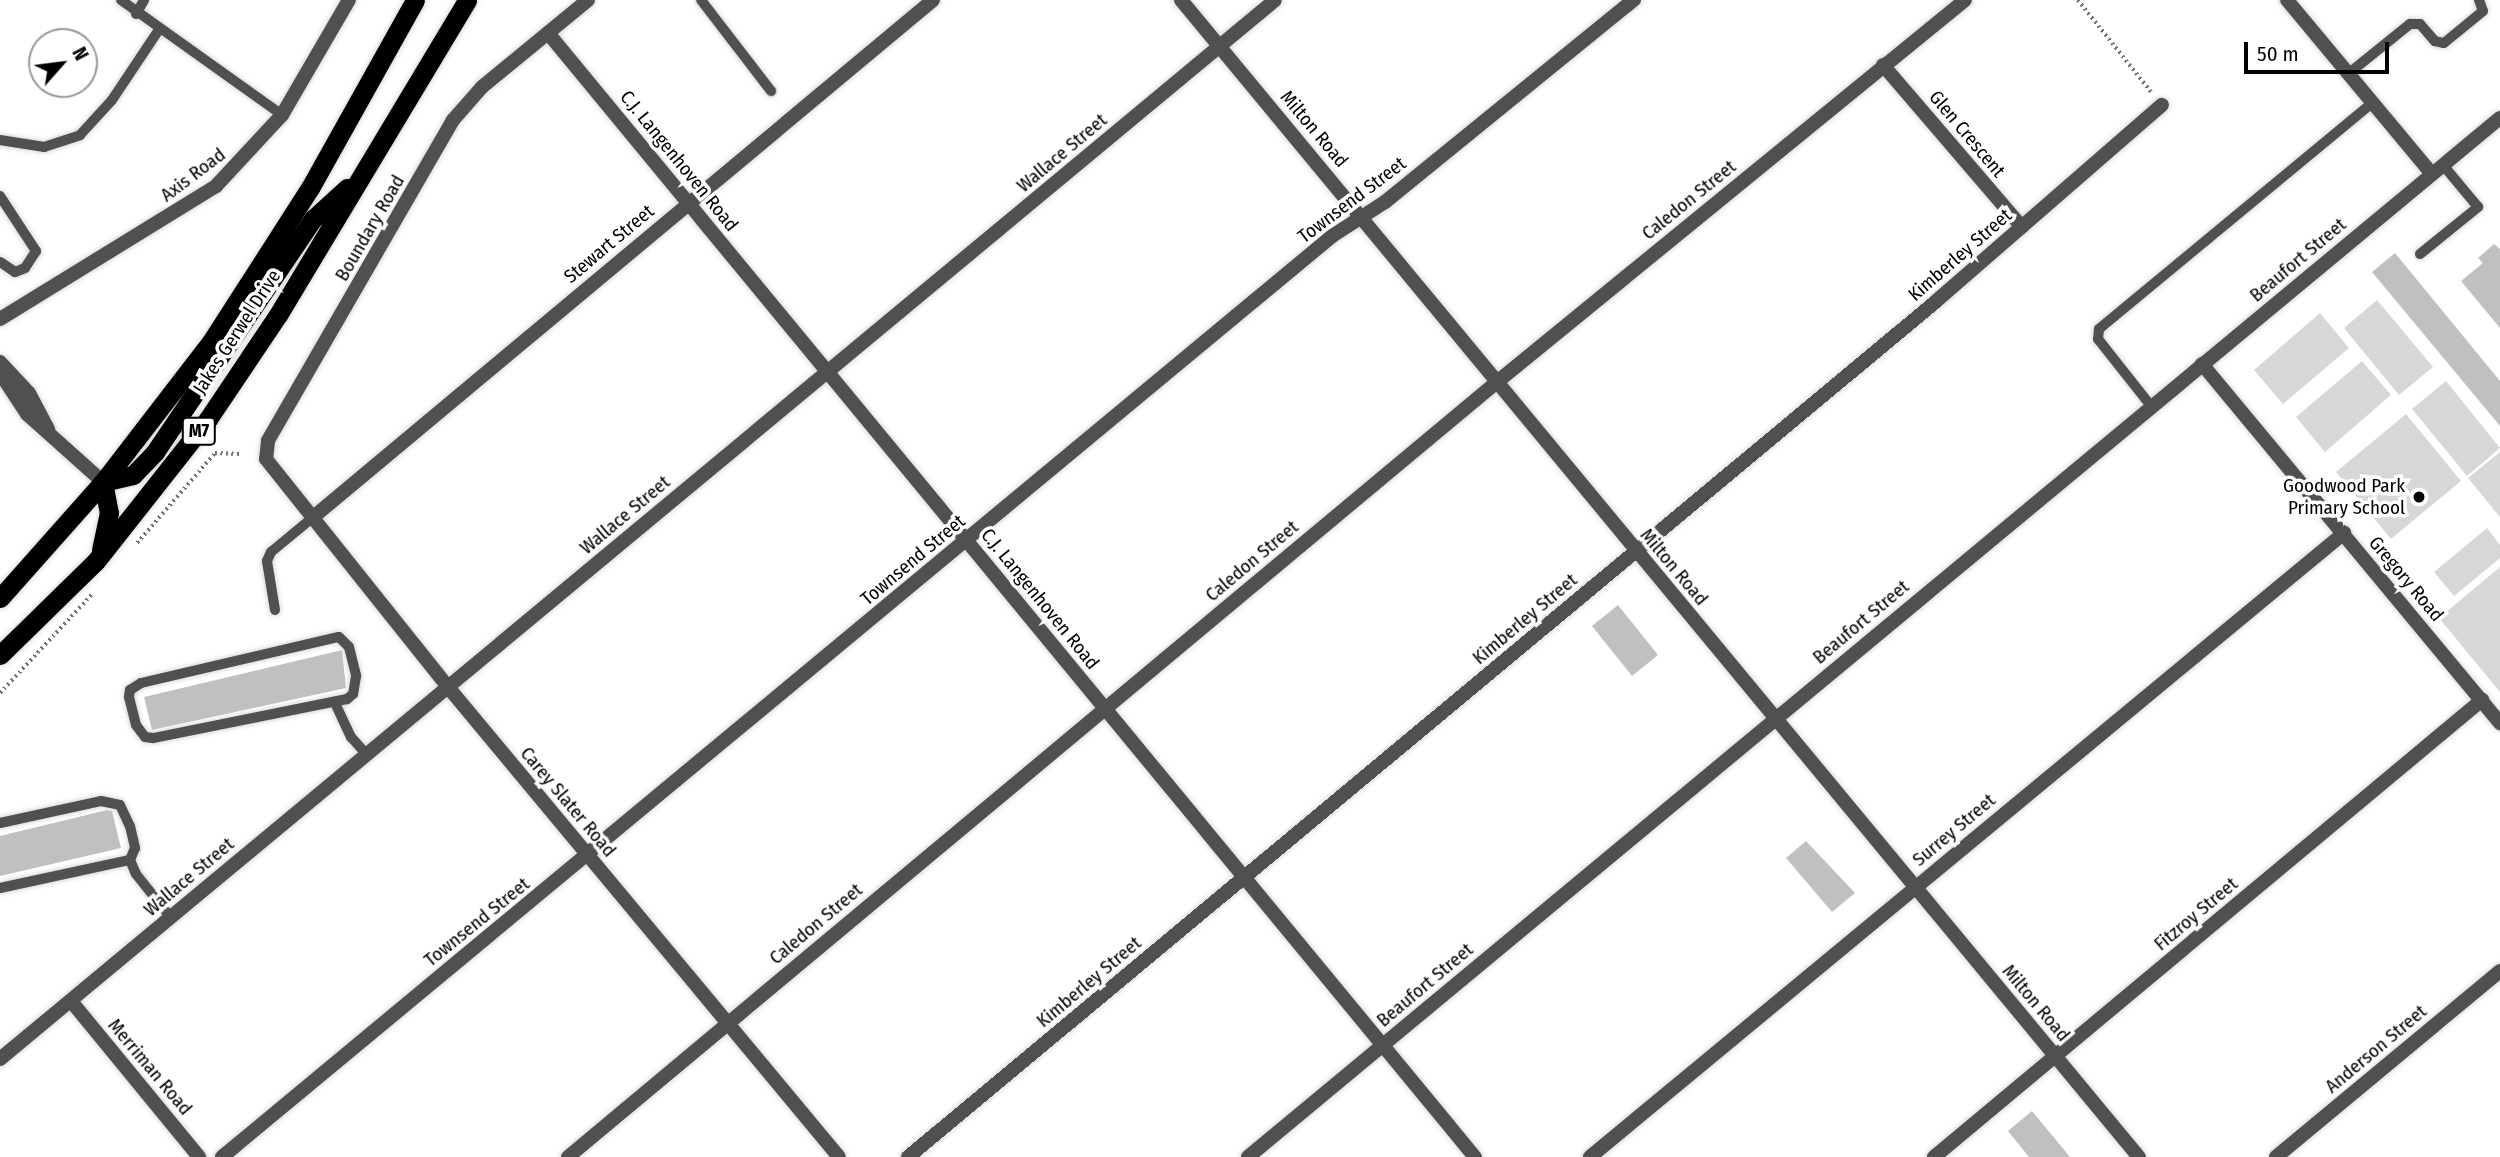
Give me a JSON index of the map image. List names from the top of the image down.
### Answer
{
  "streets": {
    "highway": ["Jakes Gerwel Drive", "M7"],
    "street": [
      "Milton Road",
      "Glen Crescent",
      "Wallace Street",
      "C.J. Langenhoven Road",
      "Axis Road",
      "Townsend Street",
      "Caledon Street",
      "Boundary Road",
      "Stewart Street",
      "Kimberley Street",
      "Beaufort Street",
      "Gregory Road",
      "Carey Slater Road",
      "Surrey Street",
      "Fitzroy Street",
      "Anderson Street",
      "Merriman Road"
    ]
  },
  "crossings": [
    ["Milton Road", "Wallace Street"],
    ["Milton Road", "Townsend Street"],
    ["Milton Road", "Caledon Street"],
    ["Milton Road", "Kimberley Street"],
    ["Milton Road", "Beaufort Street"],
    ["Milton Road", "Surrey Street"],
    ["Milton Road", "Fitzroy Street"],
    ["Glen Crescent", "Caledon Street"],
    ["Glen Crescent", "Kimberley Street"],
    ["Wallace Street", "C.J. Langenhoven Road"],
    ["Wallace Street", "Carey Slater Road"],
    ["Wallace Street", "Merriman Road"],
    ["C.J. Langenhoven Road", "Townsend Street"],
    ["C.J. Langenhoven Road", "Caledon Street"],
    ["C.J. Langenhoven Road", "Boundary Road"],
    ["C.J. Langenhoven Road", "Stewart Street"],
    ["C.J. Langenhoven Road", "Kimberley Street"],
    ["C.J. Langenhoven Road", "Beaufort Street"],
    ["Townsend Street", "Carey Slater Road"],
    ["Caledon Street", "Carey Slater Road"],
    ["Boundary Road", "Carey Slater Road"],
    ["Stewart Street", "Carey Slater Road"],
    ["Beaufort Street", "Gregory Road"],
    ["Gregory Road", "Surrey Street"],
    ["Gregory Road", "Fitzroy Street"]
  ],
  "places": ["Goodwood Park Primary School"],
  "scale_bar": "50 m",
  "north": "top right"
}
